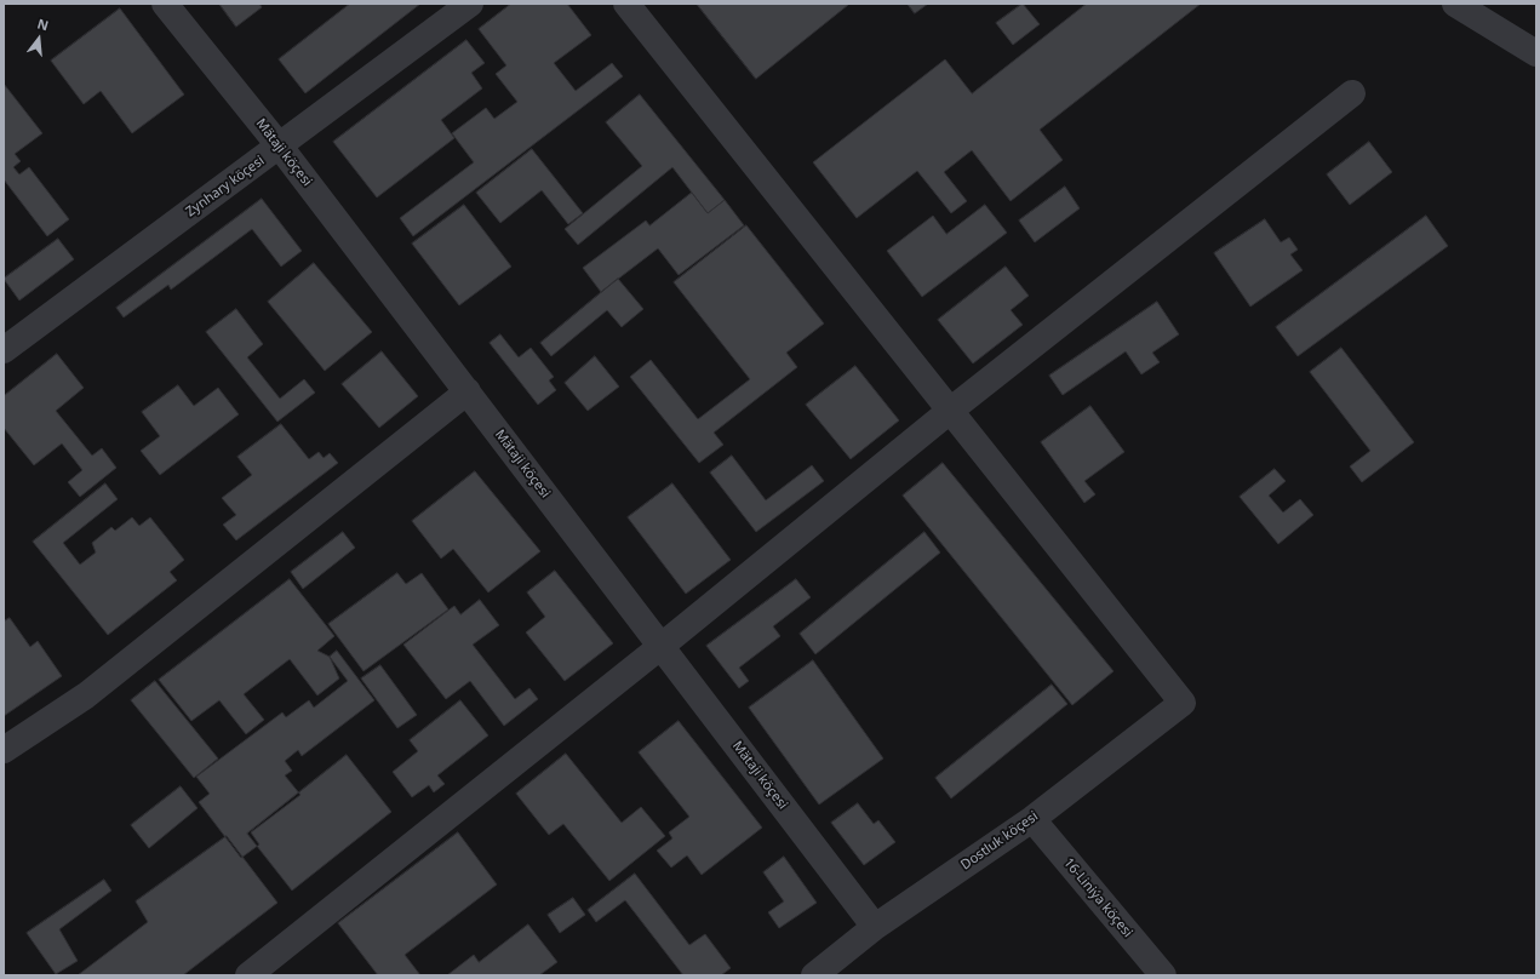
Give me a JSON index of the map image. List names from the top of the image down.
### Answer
{
  "streets": {
    "street": [
      "Mätaji köçesi",
      "Zynhary köçesi",
      "Dostluk köçesi",
      "16-Liniýa köçesi"
    ]
  },
  "crossings": [
    ["Mätaji köçesi", "Zynhary köçesi"],
    ["Mätaji köçesi", "Dostluk köçesi"],
    ["Dostluk köçesi", "16-Liniýa köçesi"]
  ],
  "north": "top"
}
